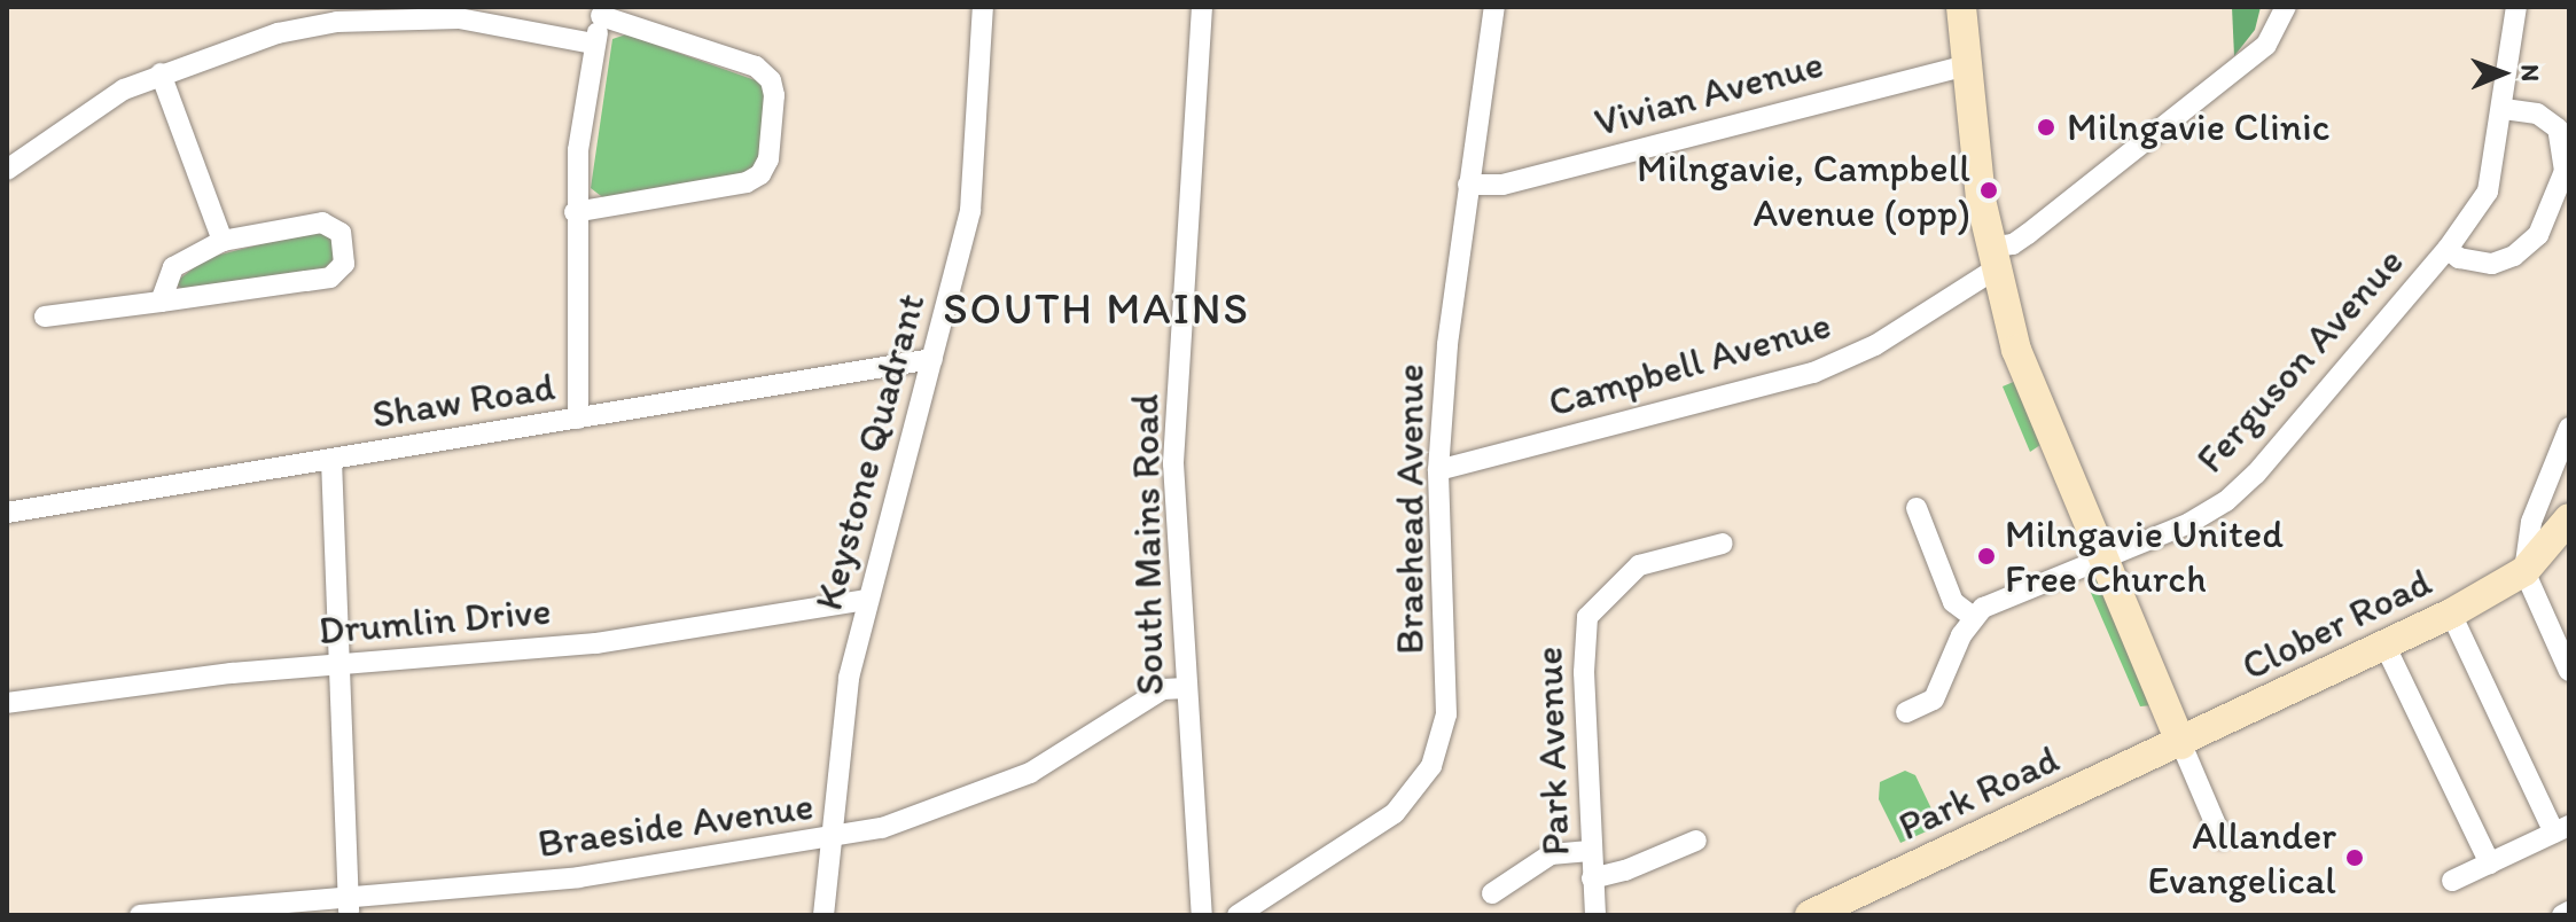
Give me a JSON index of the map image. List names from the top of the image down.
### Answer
{
  "streets": {
    "main road": ["Clober Road", "Park Road"],
    "street": [
      "Vivian Avenue",
      "Ferguson Avenue",
      "Campbell Avenue",
      "Shaw Road",
      "Keystone Quadrant",
      "Braehead Avenue",
      "South Mains Road",
      "Drumlin Drive",
      "Park Avenue",
      "Braeside Avenue"
    ]
  },
  "crossings": [
    ["Vivian Avenue", "Braehead Avenue"],
    ["Campbell Avenue", "Braehead Avenue"],
    ["Shaw Road", "Keystone Quadrant"],
    ["Keystone Quadrant", "Drumlin Drive"],
    ["Keystone Quadrant", "Braeside Avenue"],
    ["South Mains Road", "Braeside Avenue"],
    ["Clober Road", "Park Road"]
  ],
  "districts": ["SOUTH MAINS"],
  "places": [
    "Milngavie Clinic",
    "Milngavie, Campbell Avenue (opp)",
    "Milngavie United Free Church",
    "Allander Evangelical"
  ],
  "north": "right"
}
